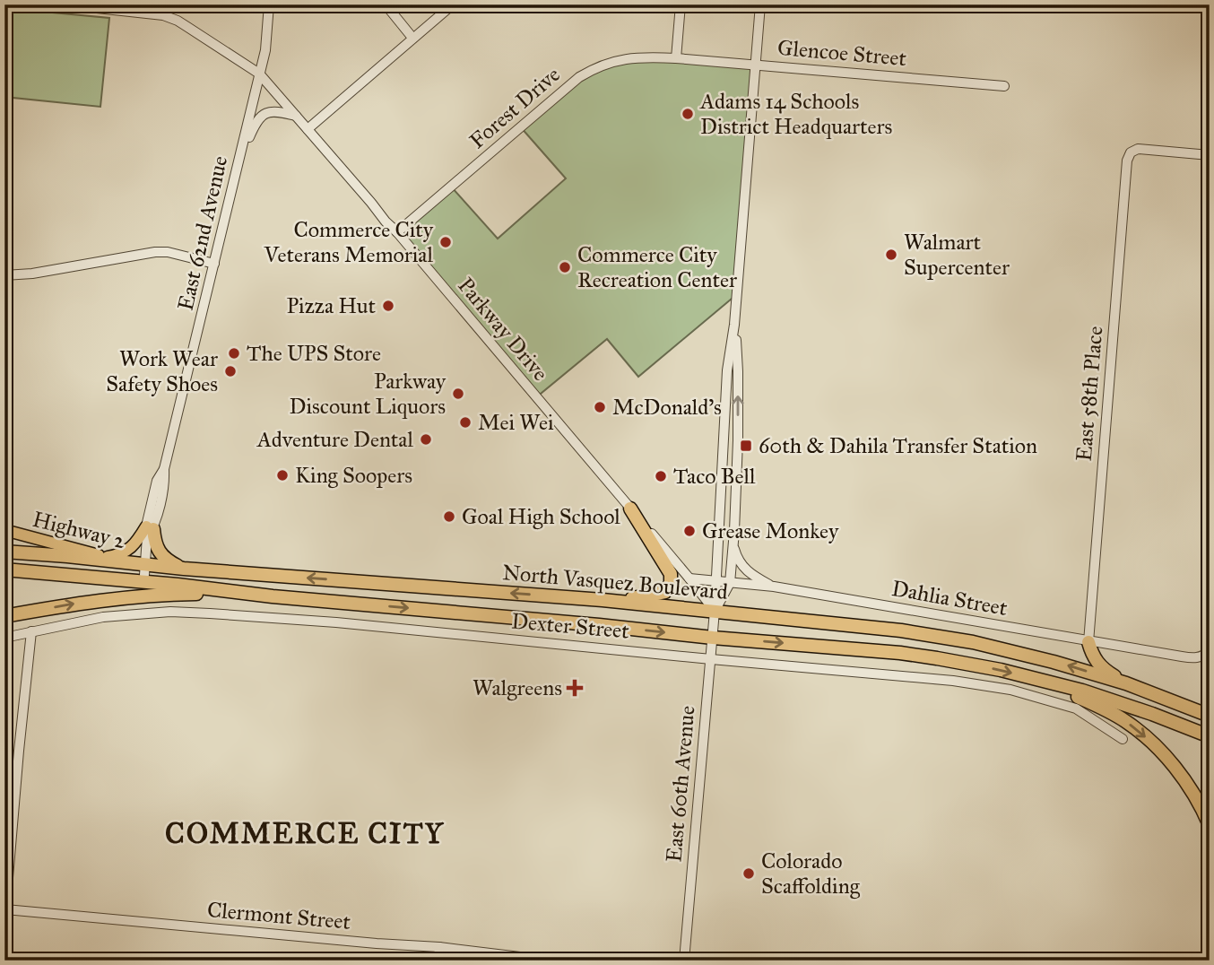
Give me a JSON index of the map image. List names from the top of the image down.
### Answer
{
  "streets": {
    "highway": ["North Vasquez Boulevard"],
    "main road": ["Highway 2"],
    "street": [
      "Glencoe Street",
      "Forest Drive",
      "East 62nd Avenue",
      "Parkway Drive",
      "East 58th Place",
      "Dahlia Street",
      "Dexter Street",
      "East 60th Avenue",
      "Clermont Street"
    ]
  },
  "crossings": [
    ["Glencoe Street", "Forest Drive"],
    ["Glencoe Street", "East 60th Avenue"],
    ["Forest Drive", "Parkway Drive"],
    ["East 62nd Avenue", "Parkway Drive"],
    ["East 62nd Avenue", "Highway 2"],
    ["East 62nd Avenue", "North Vasquez Boulevard"],
    ["Parkway Drive", "North Vasquez Boulevard"],
    ["Parkway Drive", "Dahlia Street"],
    ["Parkway Drive", "East 60th Avenue"],
    ["East 58th Place", "Dahlia Street"],
    ["Highway 2", "North Vasquez Boulevard"],
    ["North Vasquez Boulevard", "East 60th Avenue"],
    ["Dahlia Street", "East 60th Avenue"],
    ["Dexter Street", "East 60th Avenue"]
  ],
  "districts": ["COMMERCE CITY"],
  "places": {
    "other": [
      "Adams 14 Schools District Headquarters",
      "Commerce City Veterans Memorial",
      "Walmart Supercenter",
      "Commerce City Recreation Center",
      "Pizza Hut",
      "The UPS Store",
      "Work Wear Safety Shoes",
      "Parkway Discount Liquors",
      "McDonald's",
      "Mei Wei",
      "Adventure Dental",
      "King Soopers",
      "Taco Bell",
      "Goal High School",
      "Grease Monkey",
      "Colorado Scaffolding"
    ],
    "transit": ["60th & Dahila Transfer Station"],
    "health": ["Walgreens"]
  }
}
